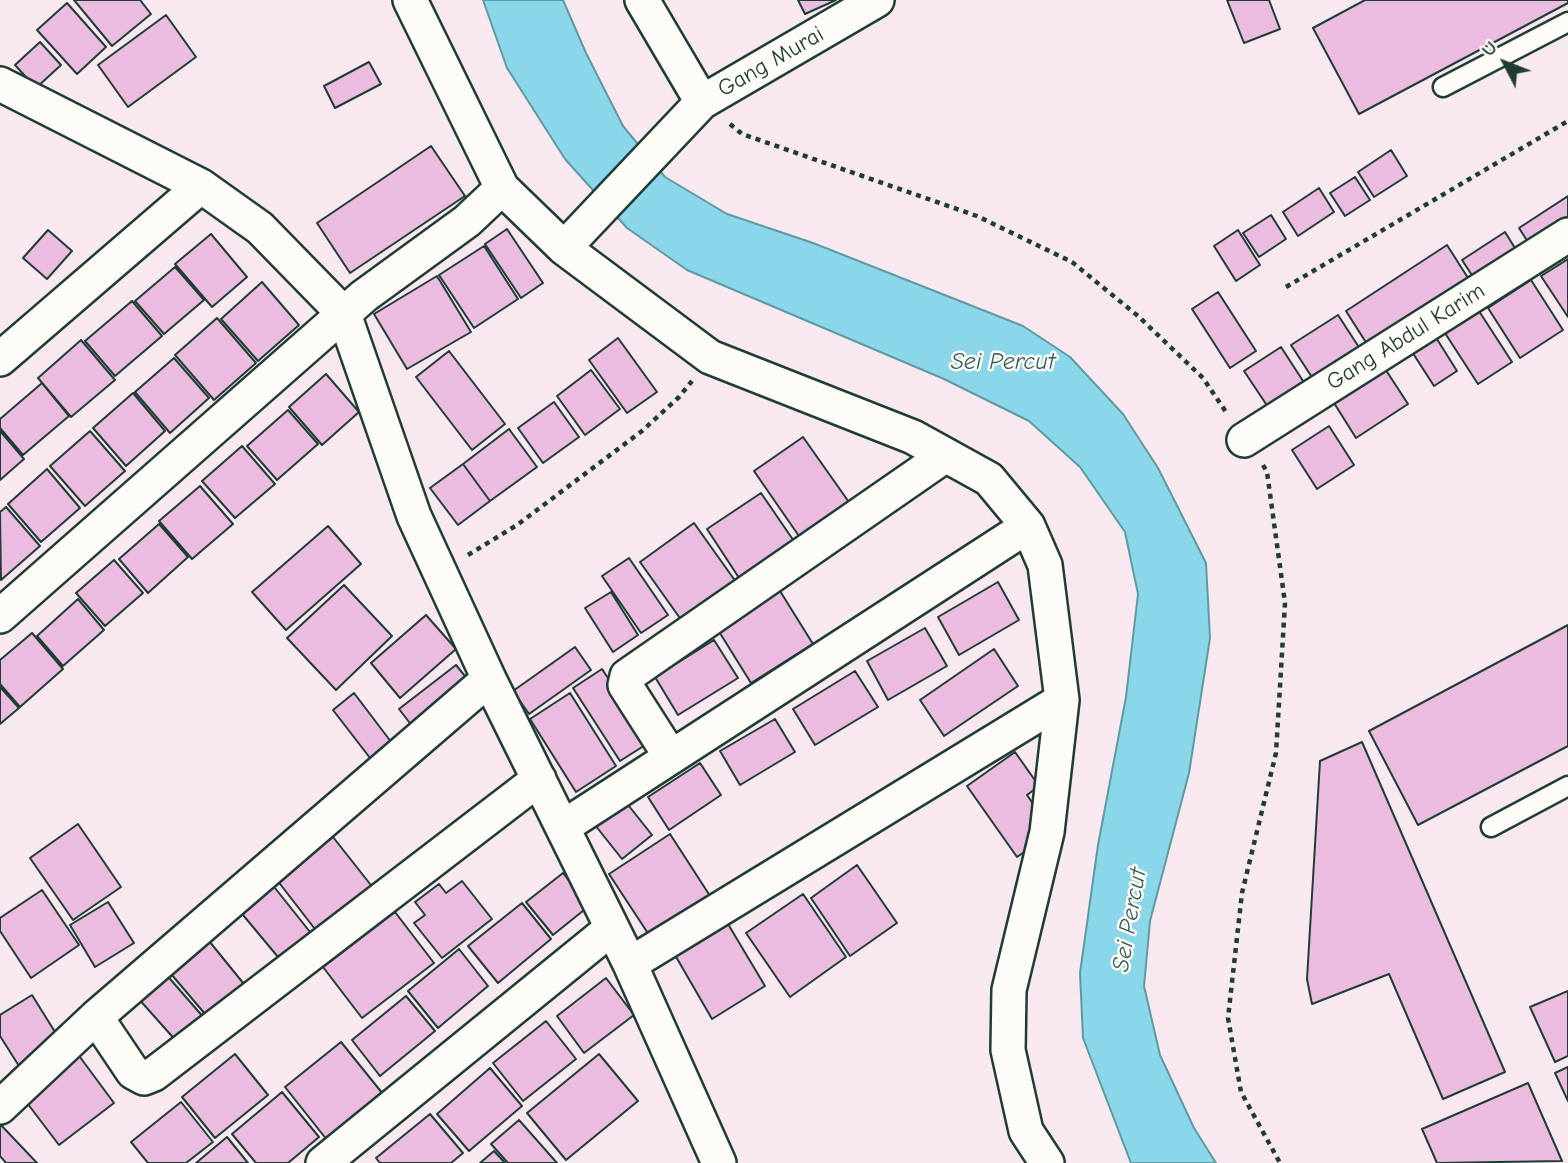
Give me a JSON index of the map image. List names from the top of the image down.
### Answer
{
  "streets": {
    "street": ["Gang Murai", "Gang Abdul Karim"]
  },
  "water": ["Sei Percut"],
  "north": "top left"
}
